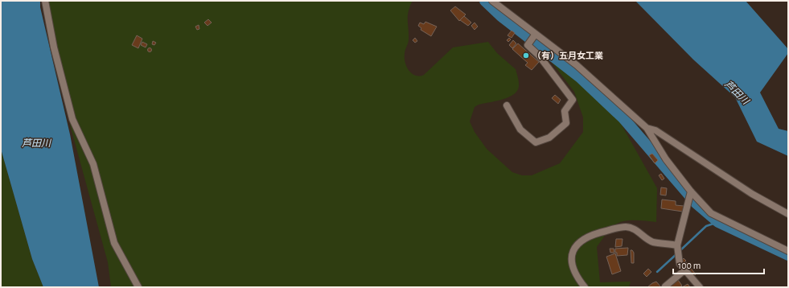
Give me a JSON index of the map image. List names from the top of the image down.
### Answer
{
  "water": ["芦田川"],
  "places": ["（有）五月女工業"],
  "scale_bar": "100 m"
}
